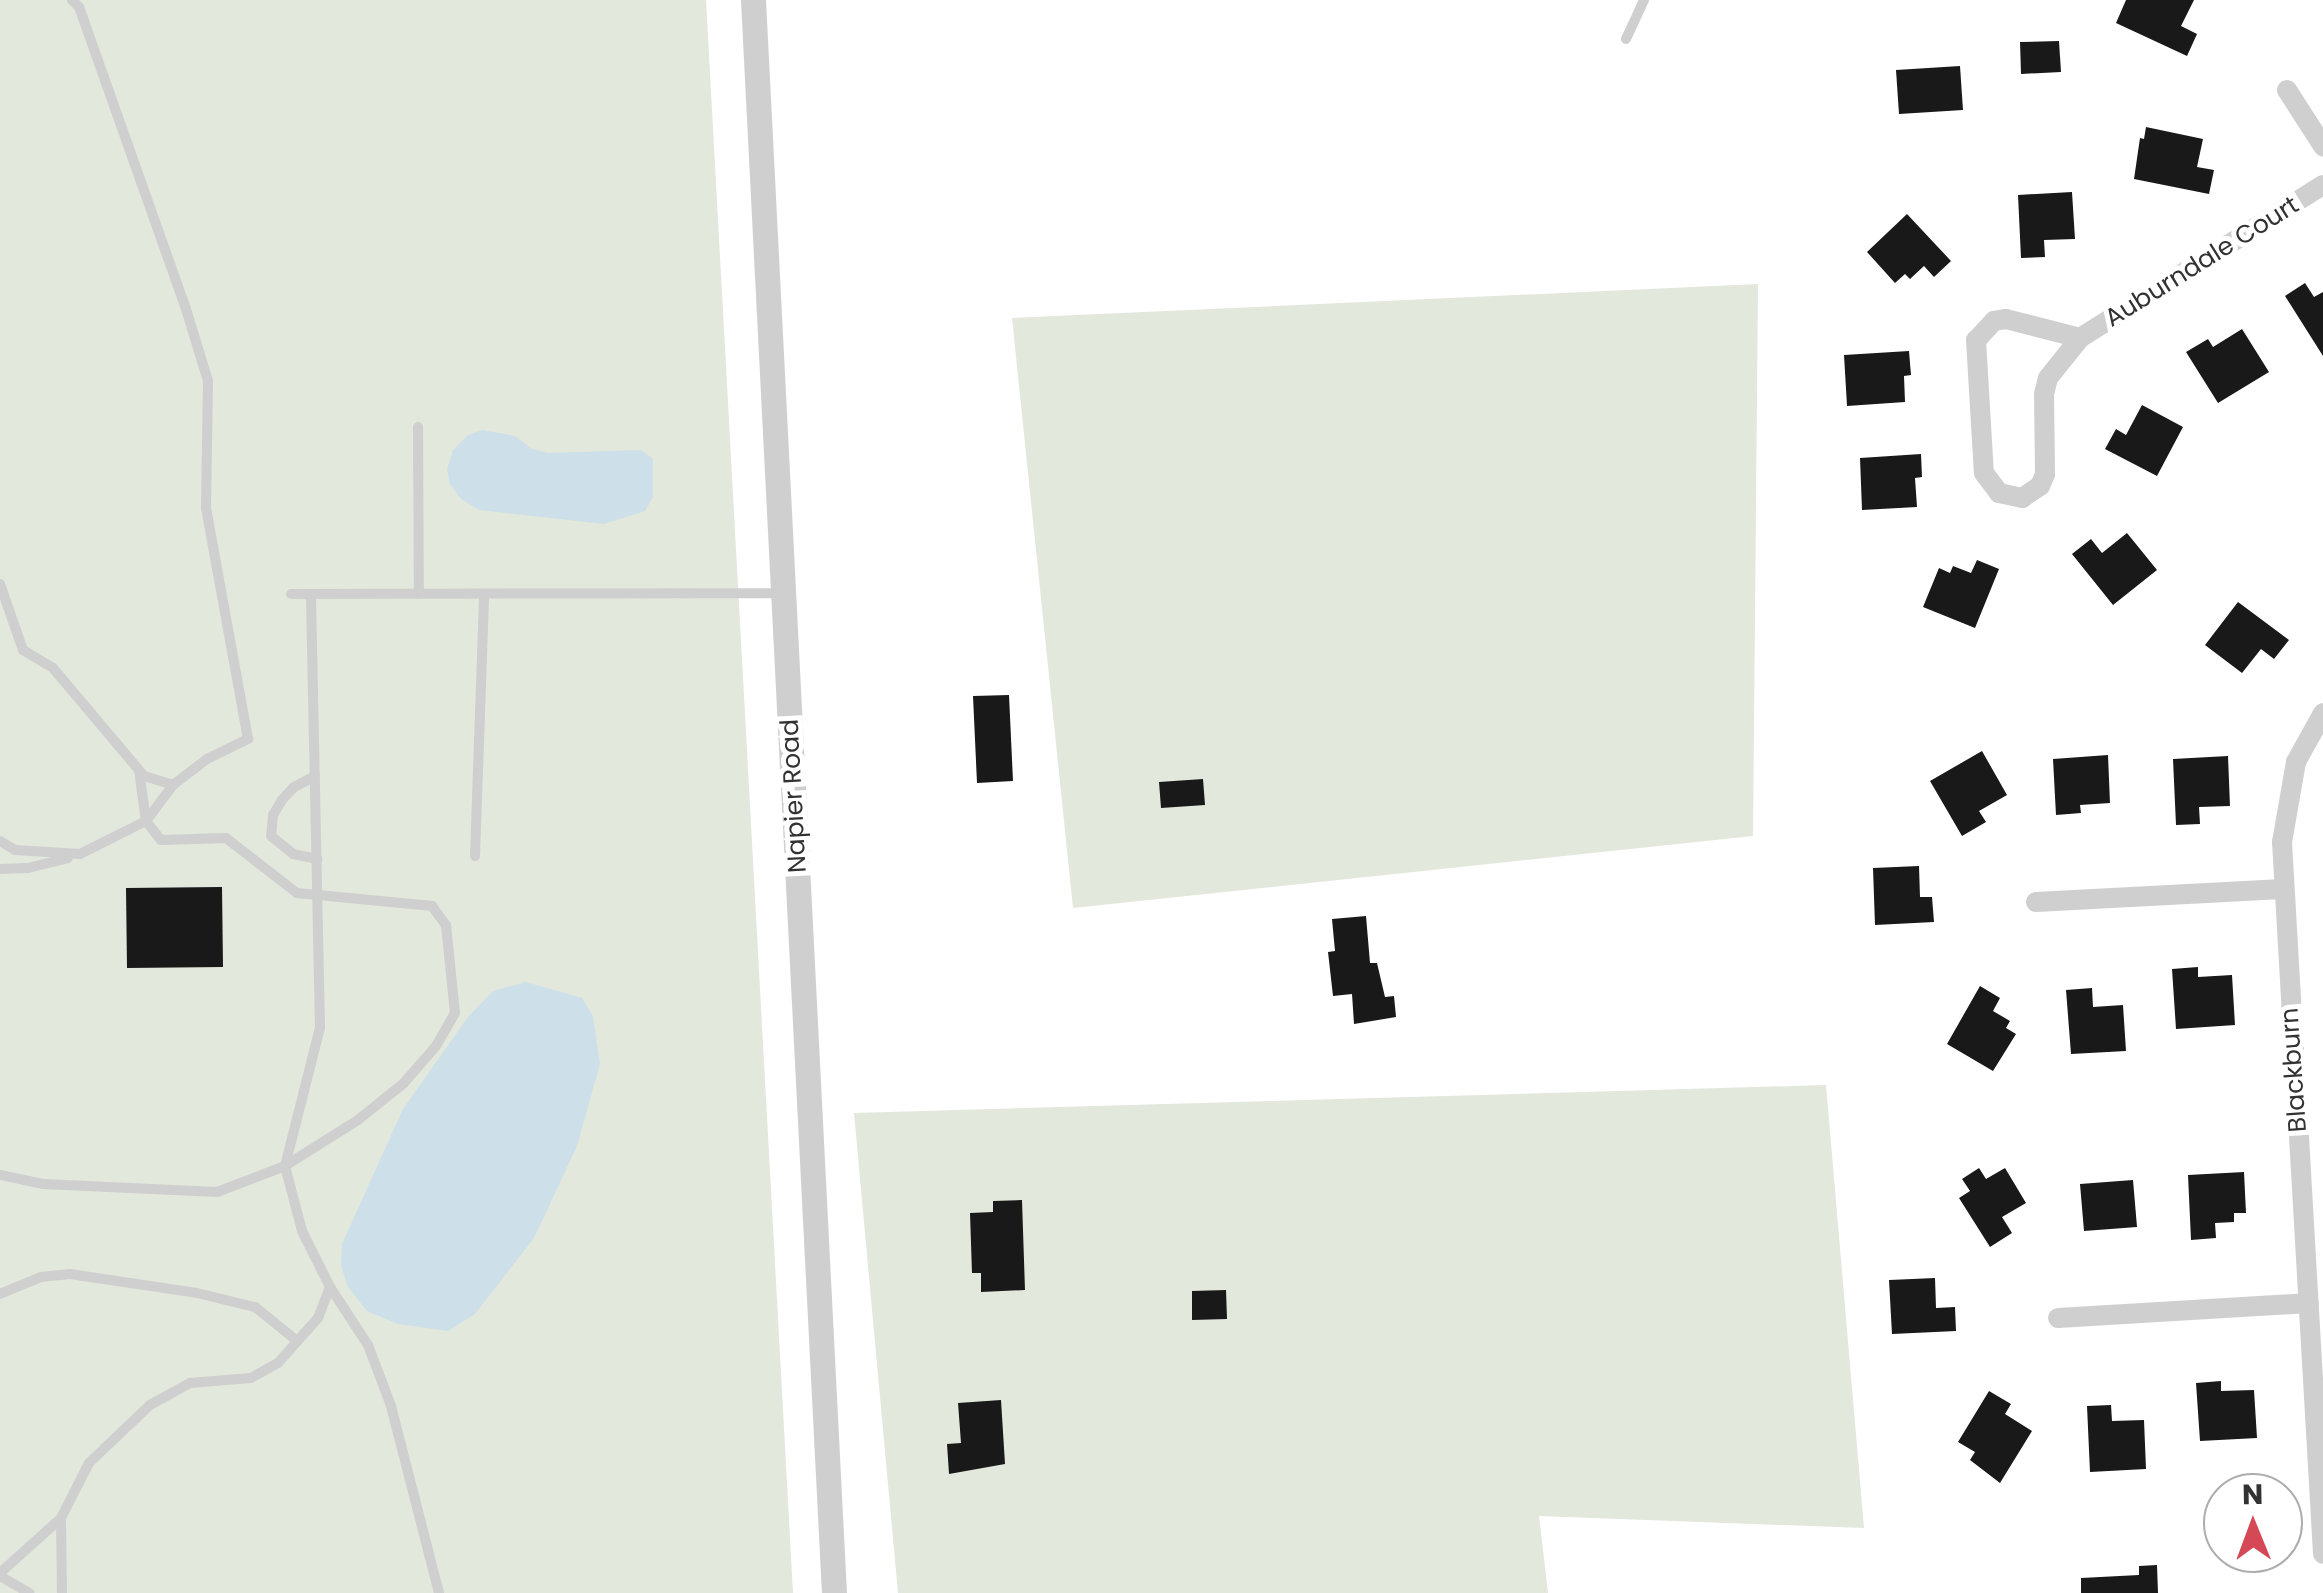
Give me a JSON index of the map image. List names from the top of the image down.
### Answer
{
  "streets": {
    "street": ["Auburndale Court", "Napier Road", "Blackburn"]
  },
  "north": "top"
}
